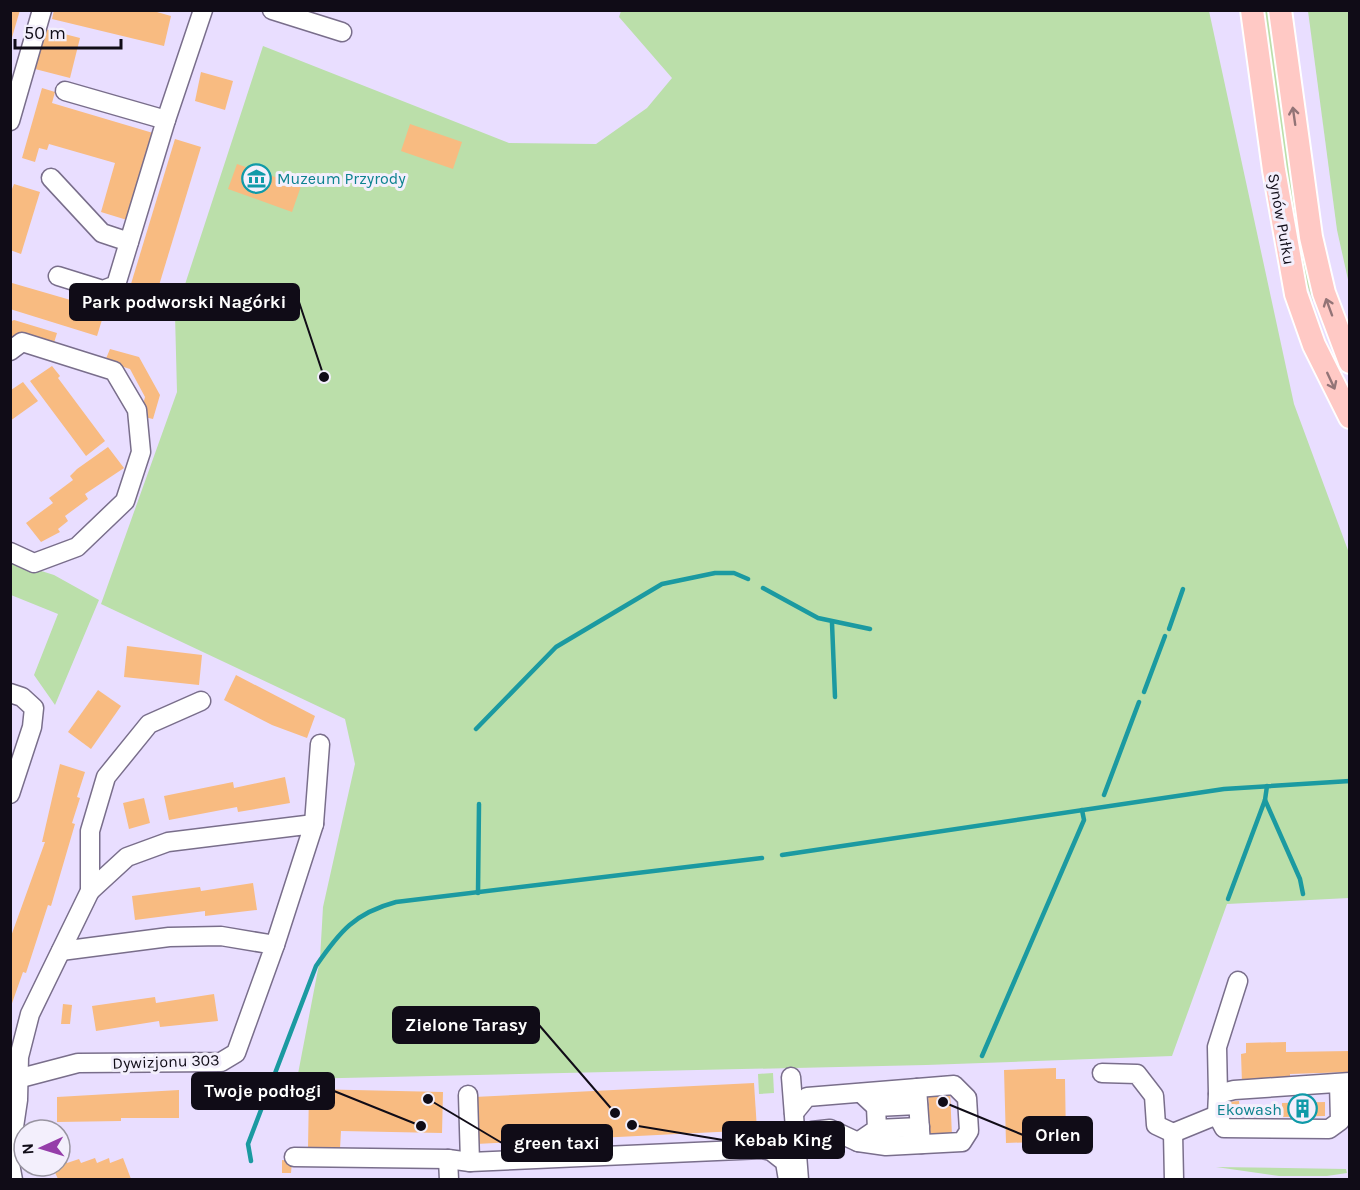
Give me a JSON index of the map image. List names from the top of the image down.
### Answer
{
  "streets": {
    "main road": ["Synów Pułku"],
    "street": ["Dywizjonu 303"]
  },
  "places": {
    "museum": ["Muzeum Przyrody"],
    "other": [
      "Park podworski Nagórki",
      "green taxi",
      "Orlen",
      "Zielone Tarasy",
      "Kebab King",
      "Twoje podłogi"
    ],
    "building": ["Ekowash"]
  },
  "scale_bar": "50 m",
  "north": "left"
}
